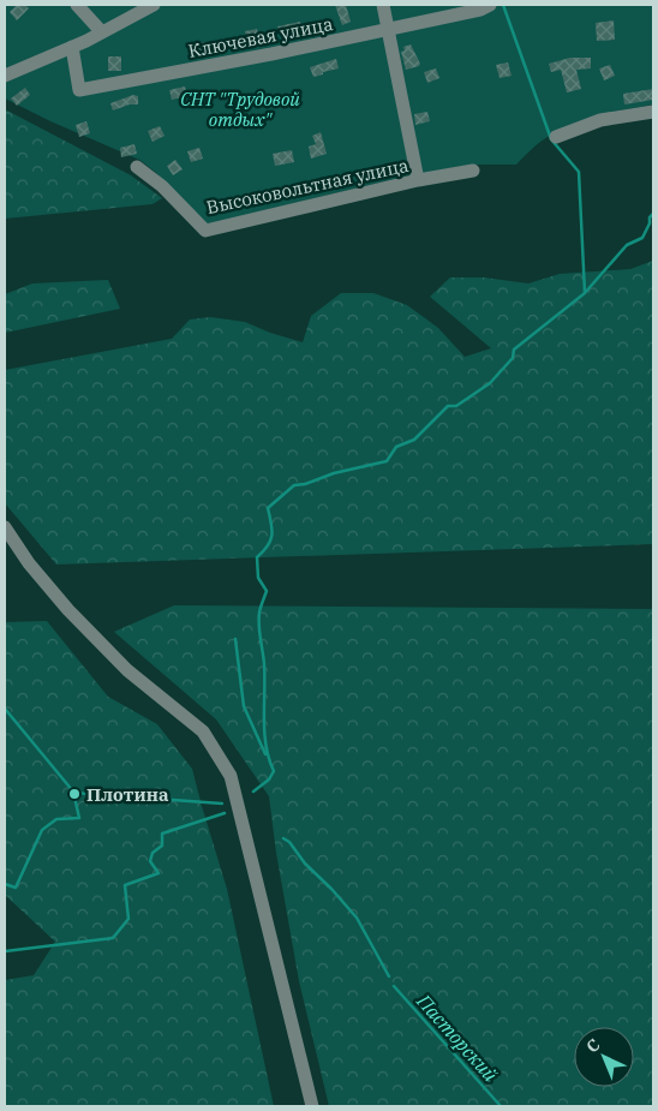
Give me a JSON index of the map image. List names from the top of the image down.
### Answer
{
  "streets": {
    "street": ["Ключевая улица", "Высоковольтная улица"]
  },
  "water": ["Пасторский"],
  "parks": ["СНТ \"Трудовой отдых\""],
  "places": ["Плотина"],
  "north": "top left"
}
